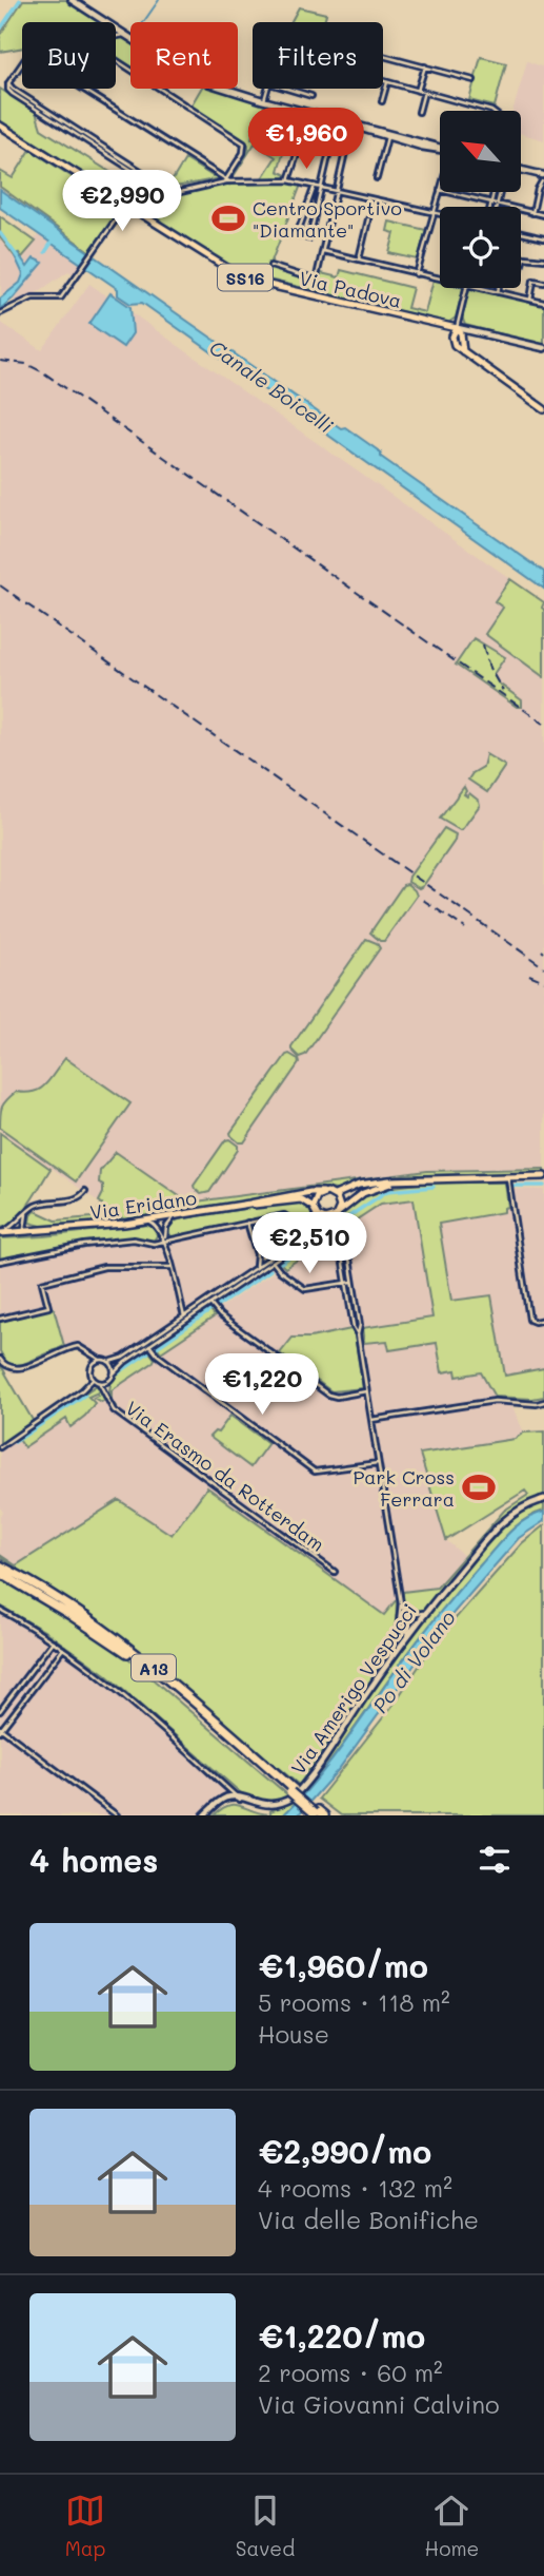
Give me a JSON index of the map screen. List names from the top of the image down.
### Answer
{
  "streets": {
    "highway": ["A13"],
    "main road": [
      "SS16",
      "Via Padova",
      "Via Eridano",
      "Via Amerigo Vespucci"
    ],
    "street": ["Via Erasmo da Rotterdam"]
  },
  "water": ["Canale Boicelli", "Po di Volano"],
  "places": {
    "sports": ["Centro Sportivo \"Diamante\"", "Park Cross Ferrara"]
  },
  "north": "top left",
  "page": {
    "chip": ["Buy", "Rent", "Filters"],
    "price": [
      "€1,960",
      "€2,990",
      "€2,510",
      "€1,220"
    ],
    "heading": "4 homes",
    "list": [
      {
        "name": "€1,960/mo",
        "note": "5 rooms · 118 m² · House"
      },
      {
        "name": "€2,990/mo",
        "note": "4 rooms · 132 m² · Via delle Bonifiche"
      },
      {
        "name": "€1,220/mo",
        "note": "2 rooms · 60 m² · Via Giovanni Calvino"
      }
    ],
    "tabs": ["Map", "Saved", "Home"]
  }
}
